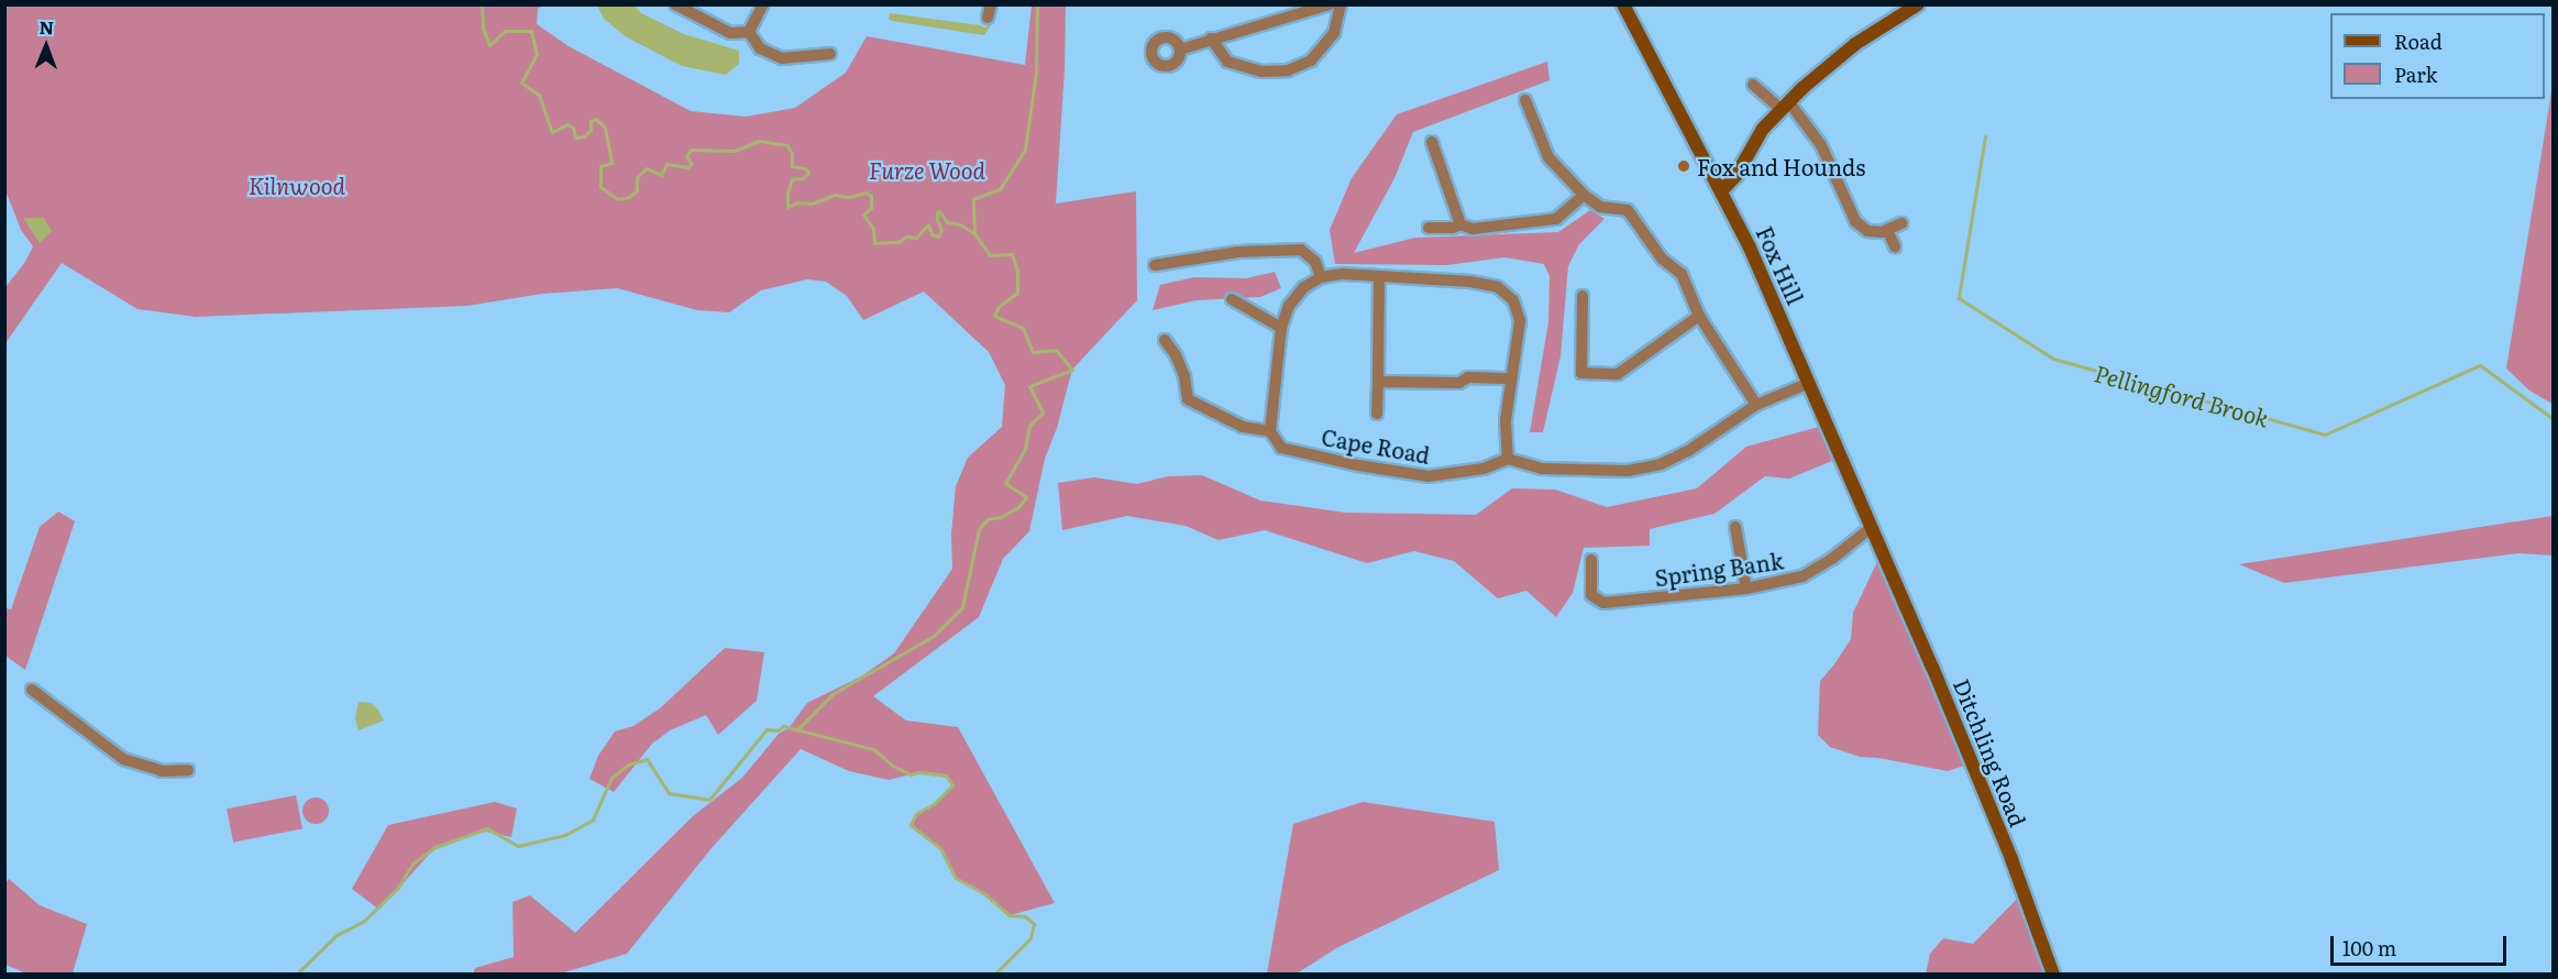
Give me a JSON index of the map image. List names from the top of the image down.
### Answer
{
  "streets": {
    "main road": ["Fox Hill", "Ditchling Road"],
    "street": ["Cape Road", "Spring Bank"]
  },
  "crossings": [
    ["Fox Hill", "Spring Bank"],
    ["Fox Hill", "Ditchling Road"]
  ],
  "water": ["Pellingford Brook"],
  "parks": ["Furze Wood", "Kilnwood"],
  "places": ["Fox and Hounds"],
  "legend": ["Road", "Park"],
  "scale_bar": "100 m",
  "north": "top"
}
